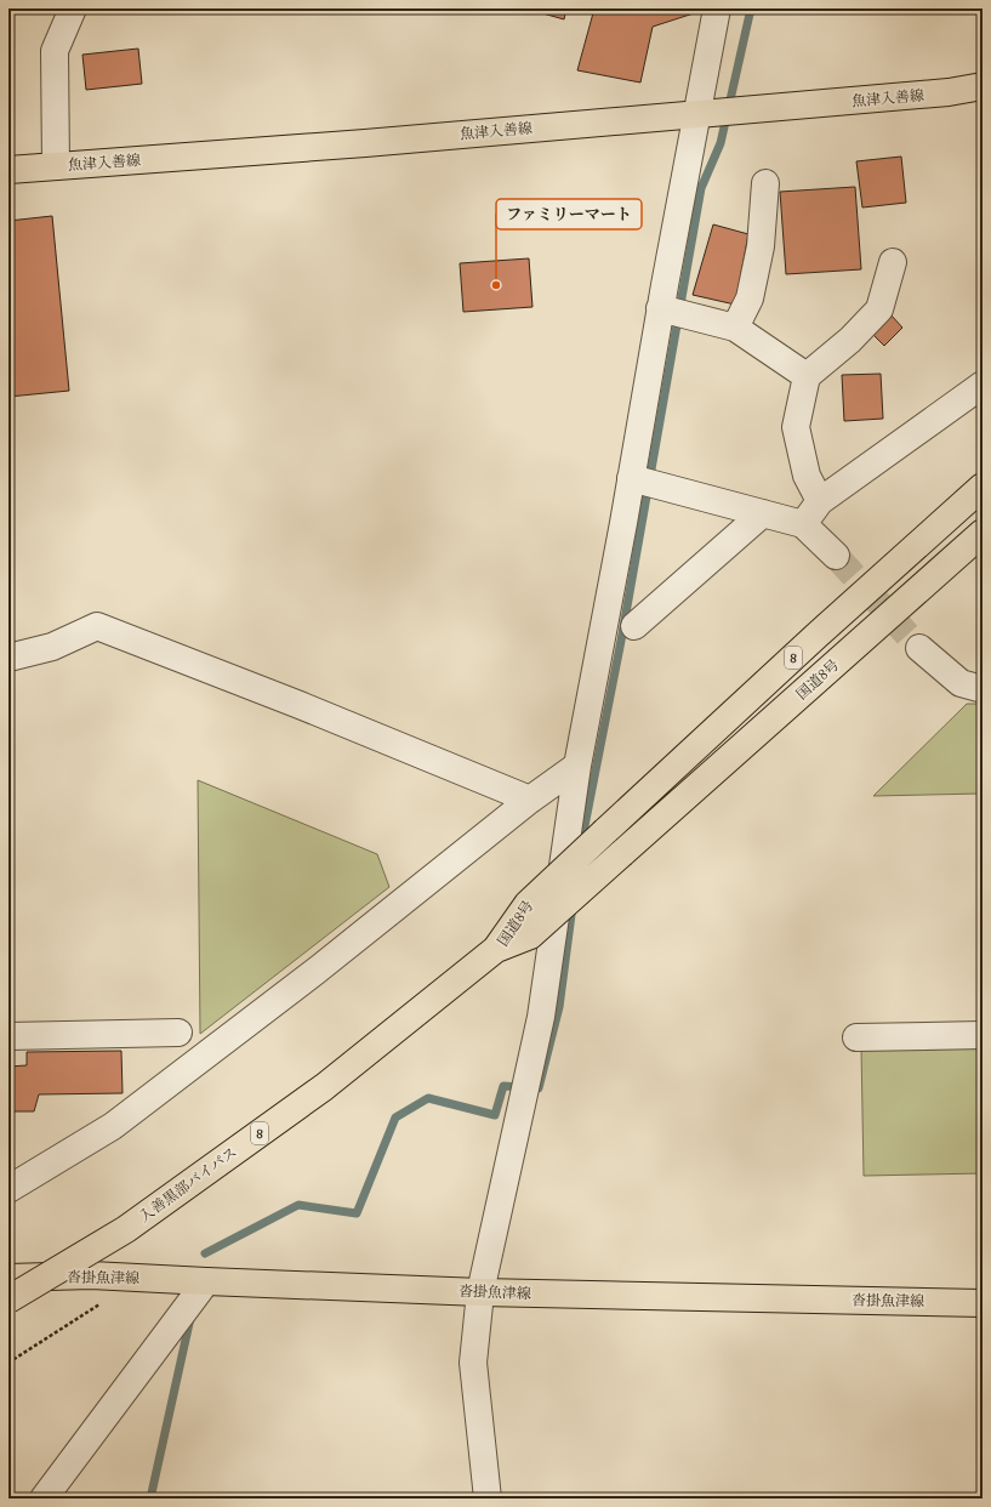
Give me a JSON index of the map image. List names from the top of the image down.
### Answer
{
  "streets": {
    "main road": [
      "魚津入善線",
      "8",
      "国道8号",
      "入善黒部バイパス",
      "沓掛魚津線"
    ]
  },
  "crossings": [
    ["国道8号", "入善黒部バイパス"]
  ],
  "places": ["ファミリーマート"]
}
